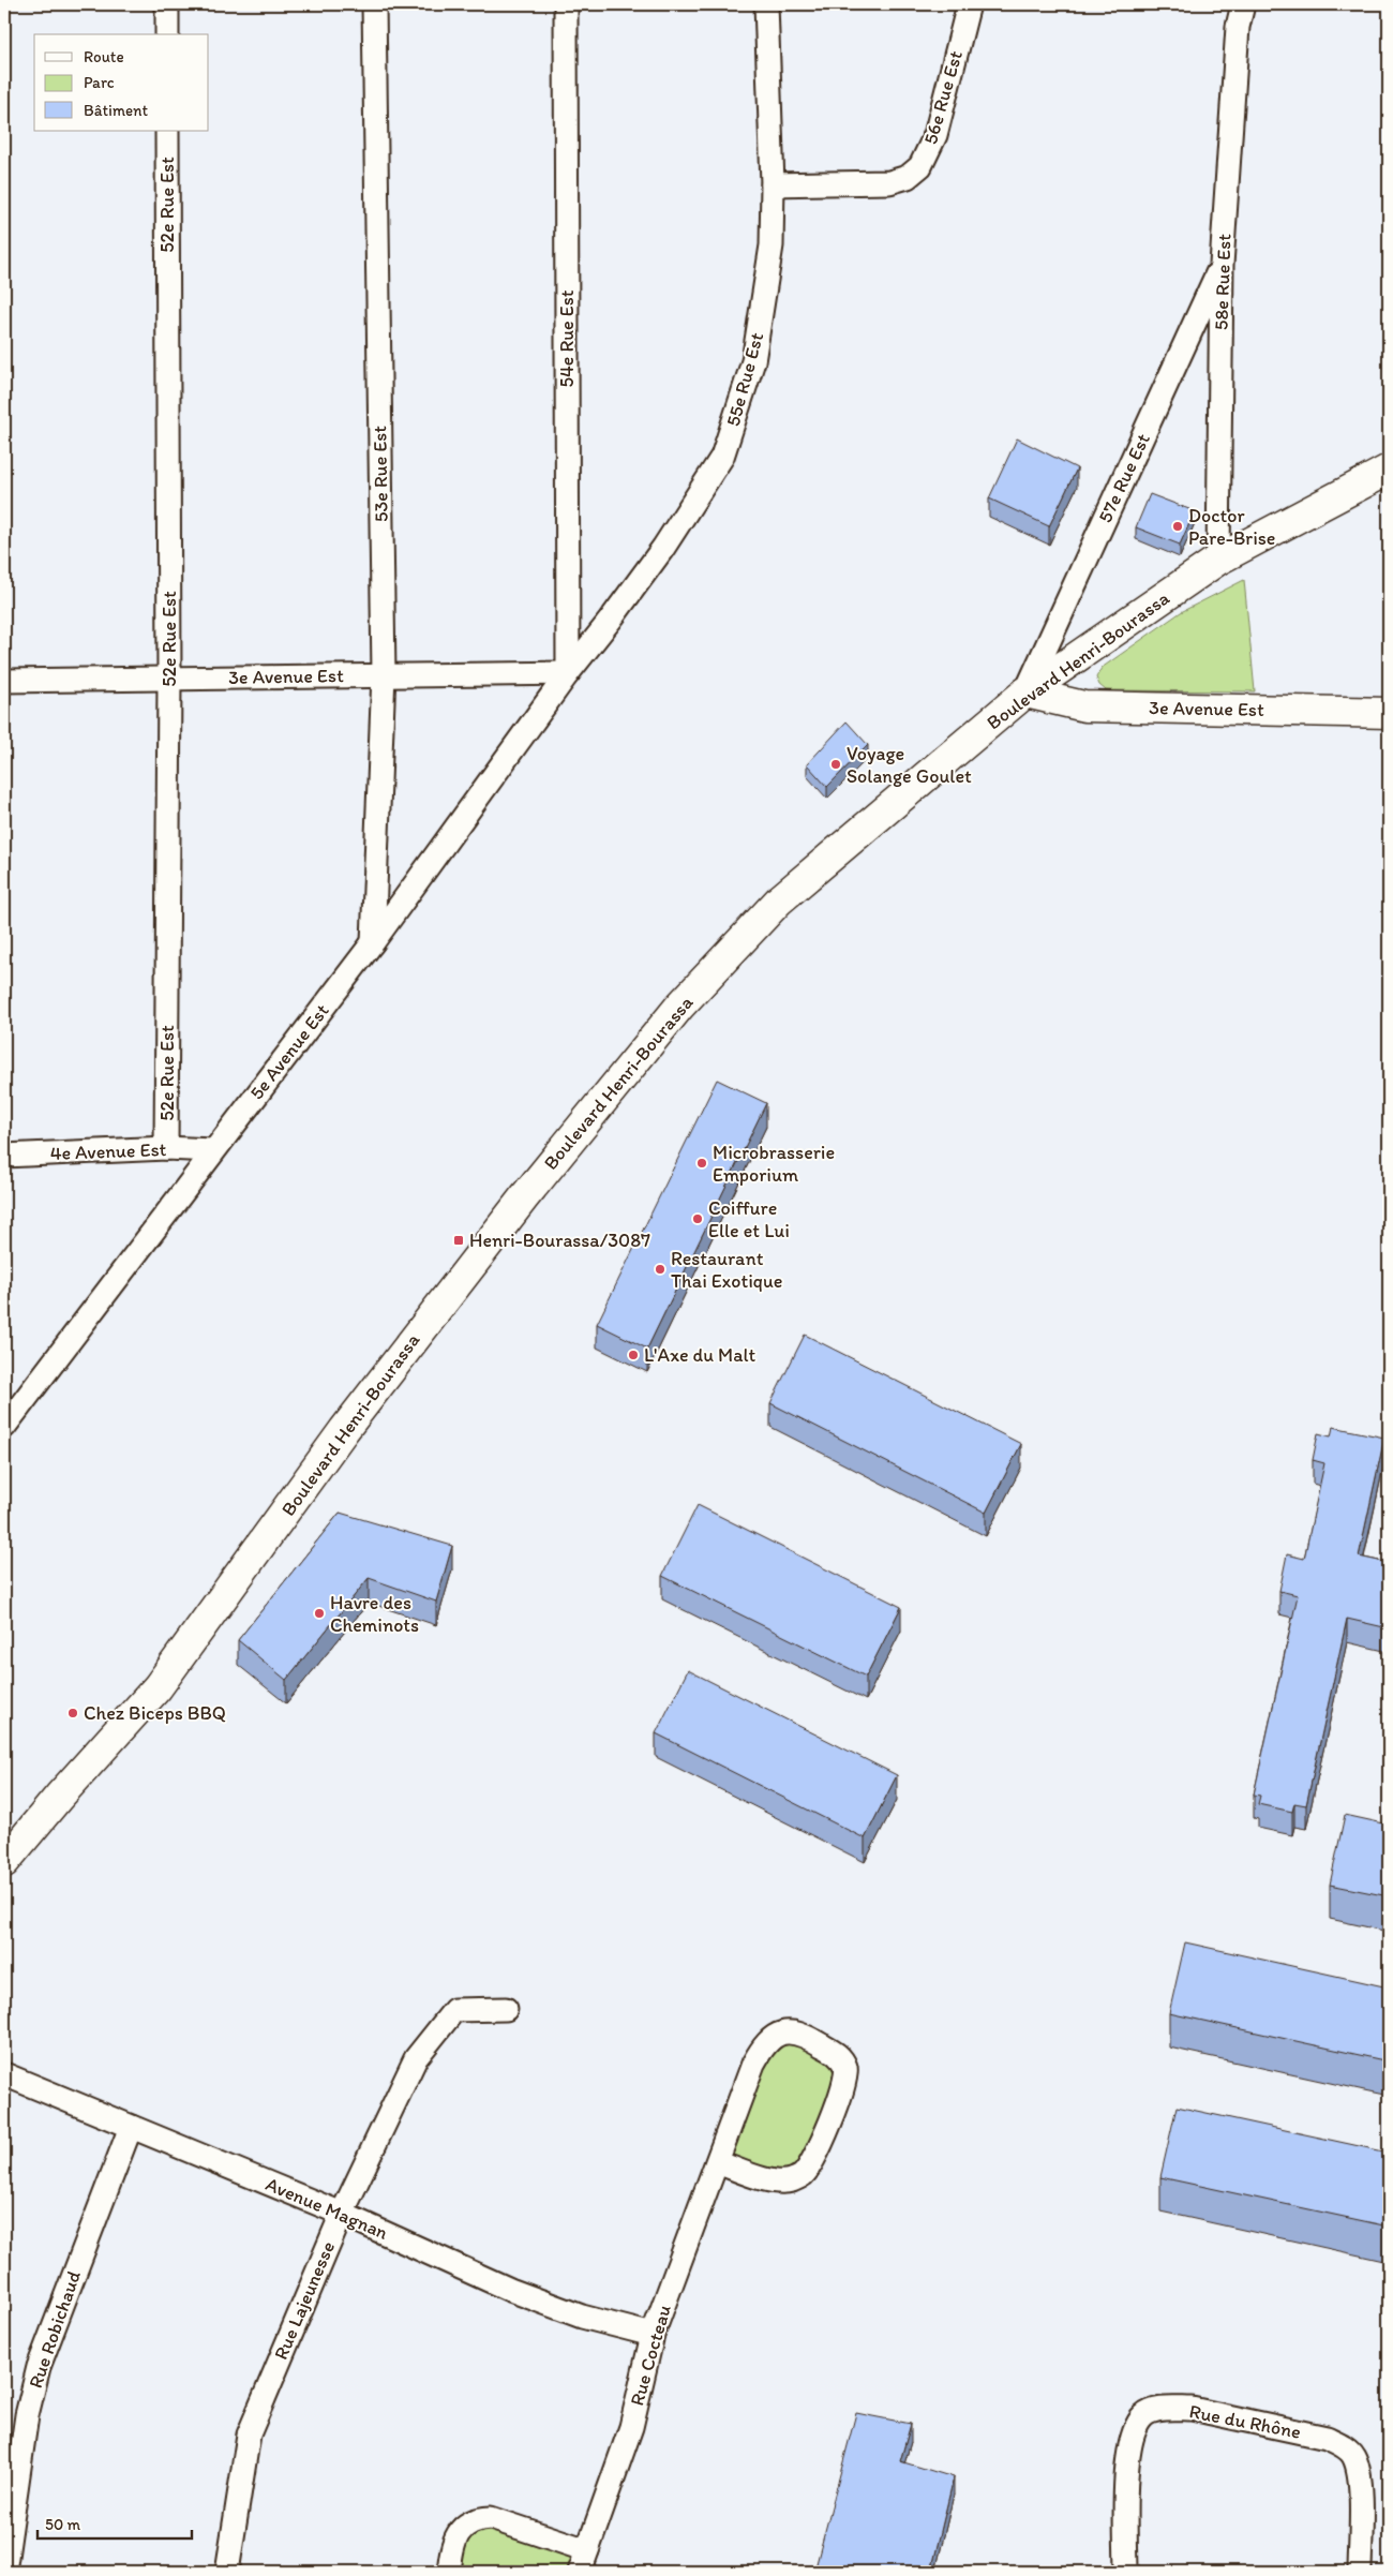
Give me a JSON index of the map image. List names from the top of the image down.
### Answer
{
  "streets": {
    "main road": ["Boulevard Henri-Bourassa", "3e Avenue Est"],
    "street": [
      "56e Rue Est",
      "52e Rue Est",
      "58e Rue Est",
      "54e Rue Est",
      "55e Rue Est",
      "53e Rue Est",
      "57e Rue Est",
      "5e Avenue Est",
      "4e Avenue Est",
      "Avenue Magnan",
      "Rue Lajeunesse",
      "Rue Robichaud",
      "Rue Cocteau",
      "Rue du Rhône"
    ]
  },
  "crossings": [
    ["56e Rue Est", "55e Rue Est"],
    ["52e Rue Est", "3e Avenue Est"],
    ["52e Rue Est", "4e Avenue Est"],
    ["58e Rue Est", "57e Rue Est"],
    ["58e Rue Est", "Boulevard Henri-Bourassa"],
    ["54e Rue Est", "55e Rue Est"],
    ["54e Rue Est", "3e Avenue Est"],
    ["54e Rue Est", "5e Avenue Est"],
    ["55e Rue Est", "3e Avenue Est"],
    ["55e Rue Est", "5e Avenue Est"],
    ["53e Rue Est", "3e Avenue Est"],
    ["53e Rue Est", "5e Avenue Est"],
    ["57e Rue Est", "Boulevard Henri-Bourassa"],
    ["57e Rue Est", "3e Avenue Est"],
    ["Boulevard Henri-Bourassa", "3e Avenue Est"],
    ["3e Avenue Est", "5e Avenue Est"],
    ["5e Avenue Est", "4e Avenue Est"],
    ["Avenue Magnan", "Rue Lajeunesse"],
    ["Avenue Magnan", "Rue Robichaud"],
    ["Avenue Magnan", "Rue Cocteau"]
  ],
  "places": {
    "other": [
      "Doctor Pare-Brise",
      "Voyage Solange Goulet",
      "Microbrasserie Emporium",
      "Coiffure Elle et Lui",
      "Restaurant Thai Exotique",
      "L'Axe du Malt",
      "Havre des Cheminots",
      "Chez Biceps BBQ"
    ],
    "transit": ["Henri-Bourassa/3087"]
  },
  "legend": ["Route", "Parc", "Bâtiment"],
  "scale_bar": "50 m"
}
